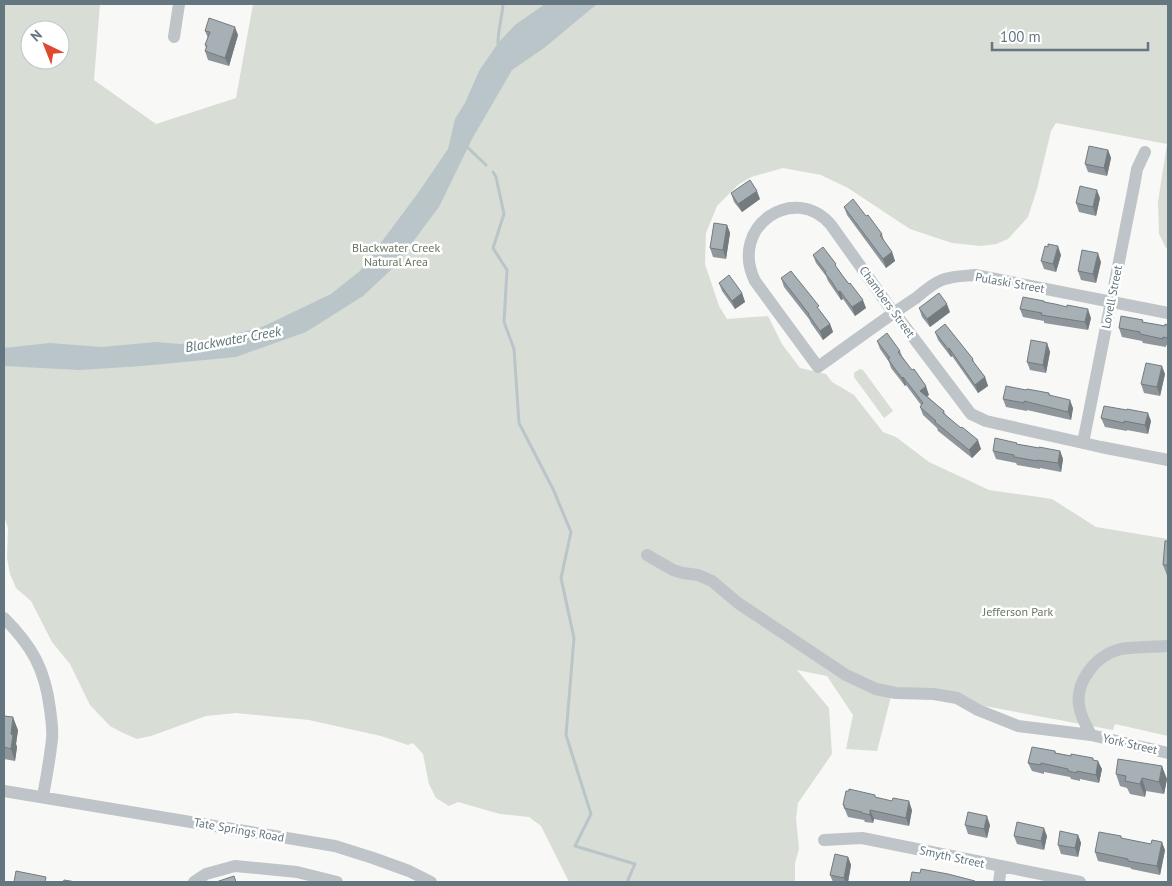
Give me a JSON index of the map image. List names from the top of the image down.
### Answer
{
  "streets": {
    "street": [
      "Pulaski Street",
      "Lovell Street",
      "Chambers Street",
      "York Street",
      "Tate Springs Road",
      "Smyth Street"
    ]
  },
  "crossings": [
    ["Pulaski Street", "Lovell Street"],
    ["Pulaski Street", "Chambers Street"],
    ["Lovell Street", "Chambers Street"]
  ],
  "water": ["Blackwater Creek"],
  "parks": ["Blackwater Creek Natural Area", "Jefferson Park"],
  "scale_bar": "100 m",
  "north": "top left"
}
